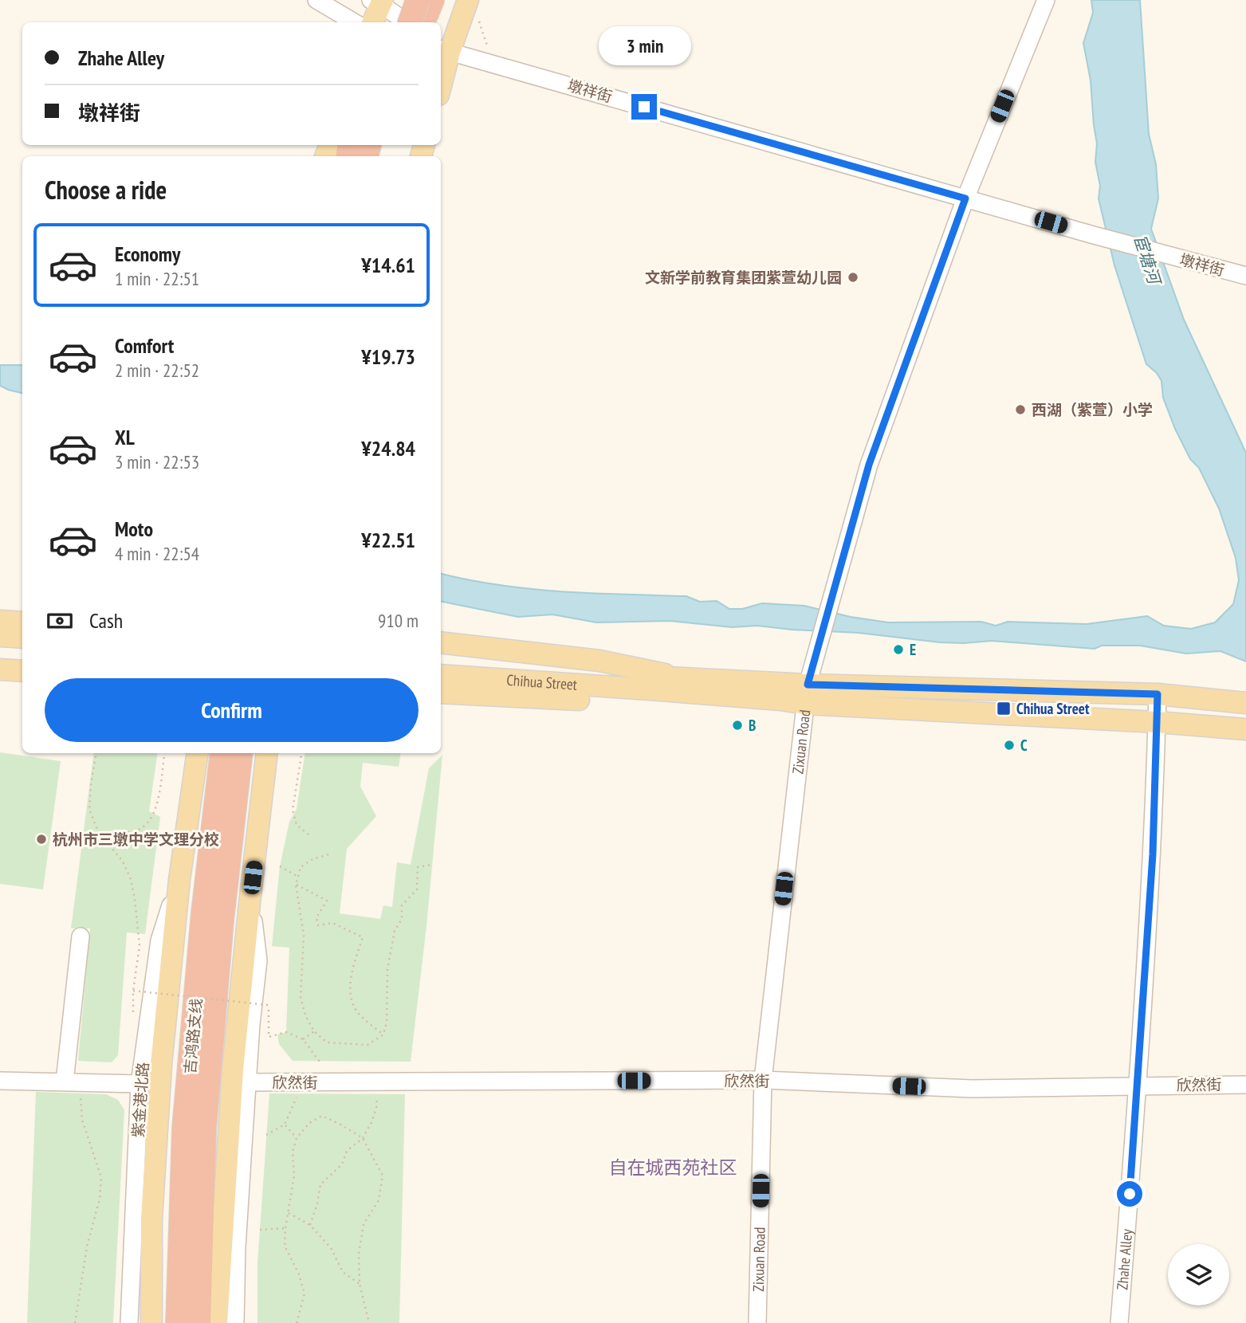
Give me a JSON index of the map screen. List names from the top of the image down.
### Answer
{
  "streets": {
    "highway": ["吉鸿路支线"],
    "main road": ["Chihua Street", "紫金港北路"],
    "street": [
      "墩祥街",
      "Zixuan Road",
      "欣然街",
      "Zhahe Alley"
    ]
  },
  "crossings": [
    ["墩祥街", "Zixuan Road"],
    ["Chihua Street", "Zixuan Road"],
    ["Chihua Street", "Zhahe Alley"],
    ["Zixuan Road", "欣然街"],
    ["欣然街", "Zhahe Alley"]
  ],
  "districts": ["自在城西苑社区"],
  "water": ["宦塘河"],
  "places": {
    "other": [
      "文新学前教育集团紫萱幼儿园",
      "西湖（紫萱）小学",
      "E",
      "B",
      "C",
      "杭州市三墩中学文理分校"
    ],
    "transit": ["Chihua Street"]
  },
  "page": {
    "banner": ["Zhahe Alley", "墩祥街"],
    "bubble": "3 min",
    "heading": "Choose a ride",
    "list": [
      {
        "name": "Economy",
        "note": "1 min · 22:51",
        "value": "¥14.61"
      },
      {
        "name": "Comfort",
        "note": "2 min · 22:52",
        "value": "¥19.73"
      },
      {
        "name": "XL",
        "note": "3 min · 22:53",
        "value": "¥24.84"
      },
      {
        "name": "Moto",
        "note": "4 min · 22:54",
        "value": "¥22.51"
      }
    ],
    "pay": ["Cash", "910 m"],
    "buttons": "Confirm"
  }
}
